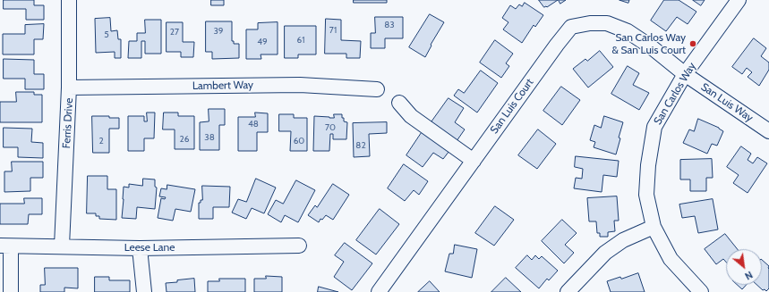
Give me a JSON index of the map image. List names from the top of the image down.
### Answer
{
  "streets": {
    "street": [
      "Lambert Way",
      "San Carlos Way",
      "San Luis Way",
      "San Luis Court",
      "Ferris Drive",
      "Leese Lane"
    ]
  },
  "crossings": [
    ["Lambert Way", "Ferris Drive"],
    ["San Carlos Way", "San Luis Way"],
    ["San Carlos Way", "San Luis Court"],
    ["San Luis Way", "San Luis Court"],
    ["Ferris Drive", "Leese Lane"]
  ],
  "places": ["San Carlos Way & San Luis Court"],
  "house_numbers": [
    "83",
    "71",
    "39",
    "27",
    "5",
    "61",
    "49",
    "48",
    "70",
    "38",
    "26",
    "2",
    "60",
    "82"
  ],
  "north": "bottom right"
}
